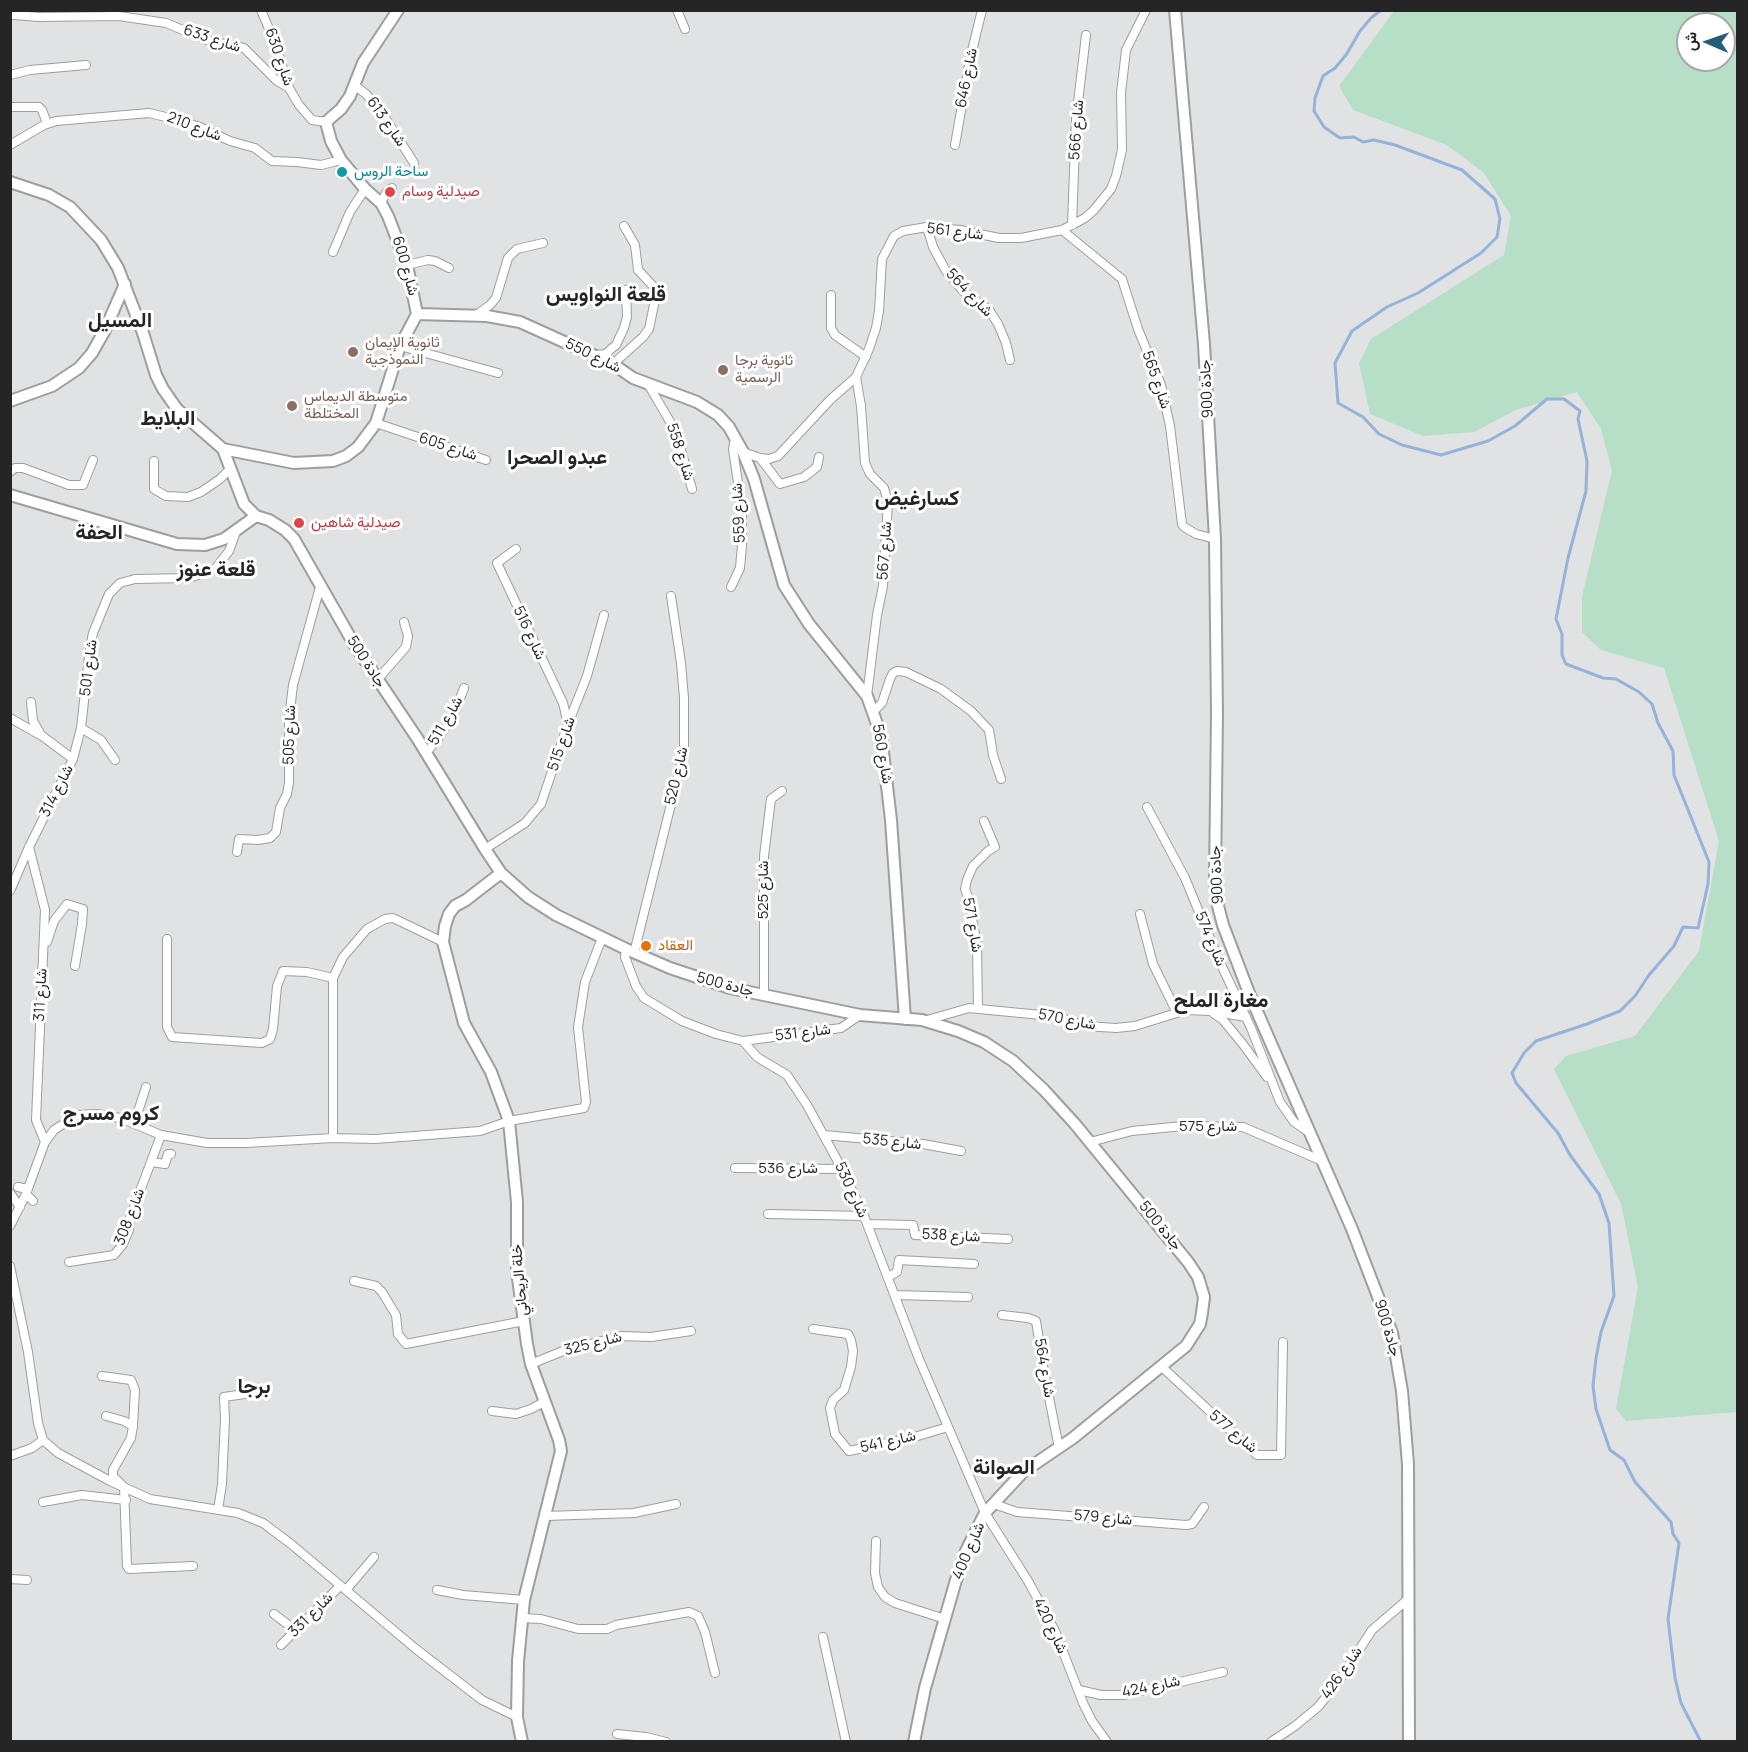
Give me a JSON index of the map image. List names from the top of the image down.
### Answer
{
  "streets": {
    "main road": [
      "شارع 600",
      "شارع 550",
      "جادة 900",
      "جادة 500",
      "شارع 560",
      "خلة الريحاني",
      "شارع 400"
    ],
    "street": [
      "شارع 633",
      "شارع 630",
      "شارع 646",
      "شارع 613",
      "شارع 210",
      "شارع 566",
      "شارع 561",
      "شارع 564",
      "شارع 565",
      "شارع 605",
      "شارع 558",
      "شارع 559",
      "شارع 567",
      "شارع 516",
      "شارع 501",
      "شارع 511",
      "شارع 505",
      "شارع 515",
      "شارع 520",
      "شارع 314",
      "شارع 525",
      "شارع 571",
      "شارع 574",
      "شارع 311",
      "شارع 570",
      "شارع 531",
      "شارع 575",
      "شارع 535",
      "شارع 536",
      "شارع 530",
      "شارع 308",
      "شارع 538",
      "شارع 325",
      "شارع 577",
      "شارع 541",
      "شارع 579",
      "شارع 331",
      "شارع 420",
      "شارع 426",
      "شارع 424"
    ]
  },
  "crossings": [
    ["شارع 633", "شارع 630"],
    ["شارع 630", "شارع 600"],
    ["شارع 210", "شارع 600"],
    ["شارع 566", "شارع 561"],
    ["شارع 561", "شارع 564"],
    ["شارع 561", "شارع 565"],
    ["شارع 561", "شارع 567"],
    ["شارع 600", "شارع 550"],
    ["شارع 600", "شارع 605"],
    ["شارع 564", "شارع 400"],
    ["شارع 550", "شارع 558"],
    ["شارع 550", "شارع 559"],
    ["شارع 550", "شارع 560"],
    ["شارع 565", "جادة 900"],
    ["جادة 900", "شارع 574"],
    ["جادة 900", "شارع 575"],
    ["جادة 900", "شارع 426"],
    ["شارع 567", "شارع 560"],
    ["شارع 516", "شارع 515"],
    ["جادة 500", "شارع 511"],
    ["جادة 500", "شارع 505"],
    ["جادة 500", "شارع 515"],
    ["جادة 500", "شارع 560"],
    ["جادة 500", "شارع 520"],
    ["جادة 500", "شارع 525"],
    ["جادة 500", "شارع 570"],
    ["جادة 500", "شارع 531"],
    ["جادة 500", "شارع 575"],
    ["جادة 500", "شارع 530"],
    ["جادة 500", "خلة الريحاني"],
    ["جادة 500", "شارع 577"],
    ["جادة 500", "شارع 400"],
    ["شارع 501", "شارع 314"],
    ["شارع 520", "شارع 530"],
    ["شارع 314", "شارع 311"],
    ["شارع 571", "شارع 570"],
    ["شارع 574", "شارع 570"],
    ["شارع 531", "شارع 530"],
    ["شارع 535", "شارع 530"],
    ["شارع 536", "شارع 530"],
    ["شارع 530", "شارع 538"],
    ["شارع 530", "شارع 541"],
    ["شارع 530", "شارع 400"],
    ["شارع 530", "شارع 420"],
    ["خلة الريحاني", "شارع 325"],
    ["شارع 577", "شارع 400"],
    ["شارع 579", "شارع 400"],
    ["شارع 400", "شارع 420"],
    ["شارع 420", "شارع 424"]
  ],
  "districts": [
    "قلعة النواويس",
    "المسيل",
    "البلايط",
    "عبدو الصحرا",
    "كسارغيض",
    "الحفة",
    "قلعة عنوز",
    "مغارة الملح",
    "كروم مسرج",
    "برجا",
    "الصوانة"
  ],
  "places": [
    "ساحة الروس",
    "صيدلية وسام",
    "ثانوية الإيمان النموذجية",
    "ثانوية برجا الرسمية",
    "متوسطة الديماس المختلطة",
    "صيدلية شاهين",
    "العقاد"
  ],
  "north": "left"
}
